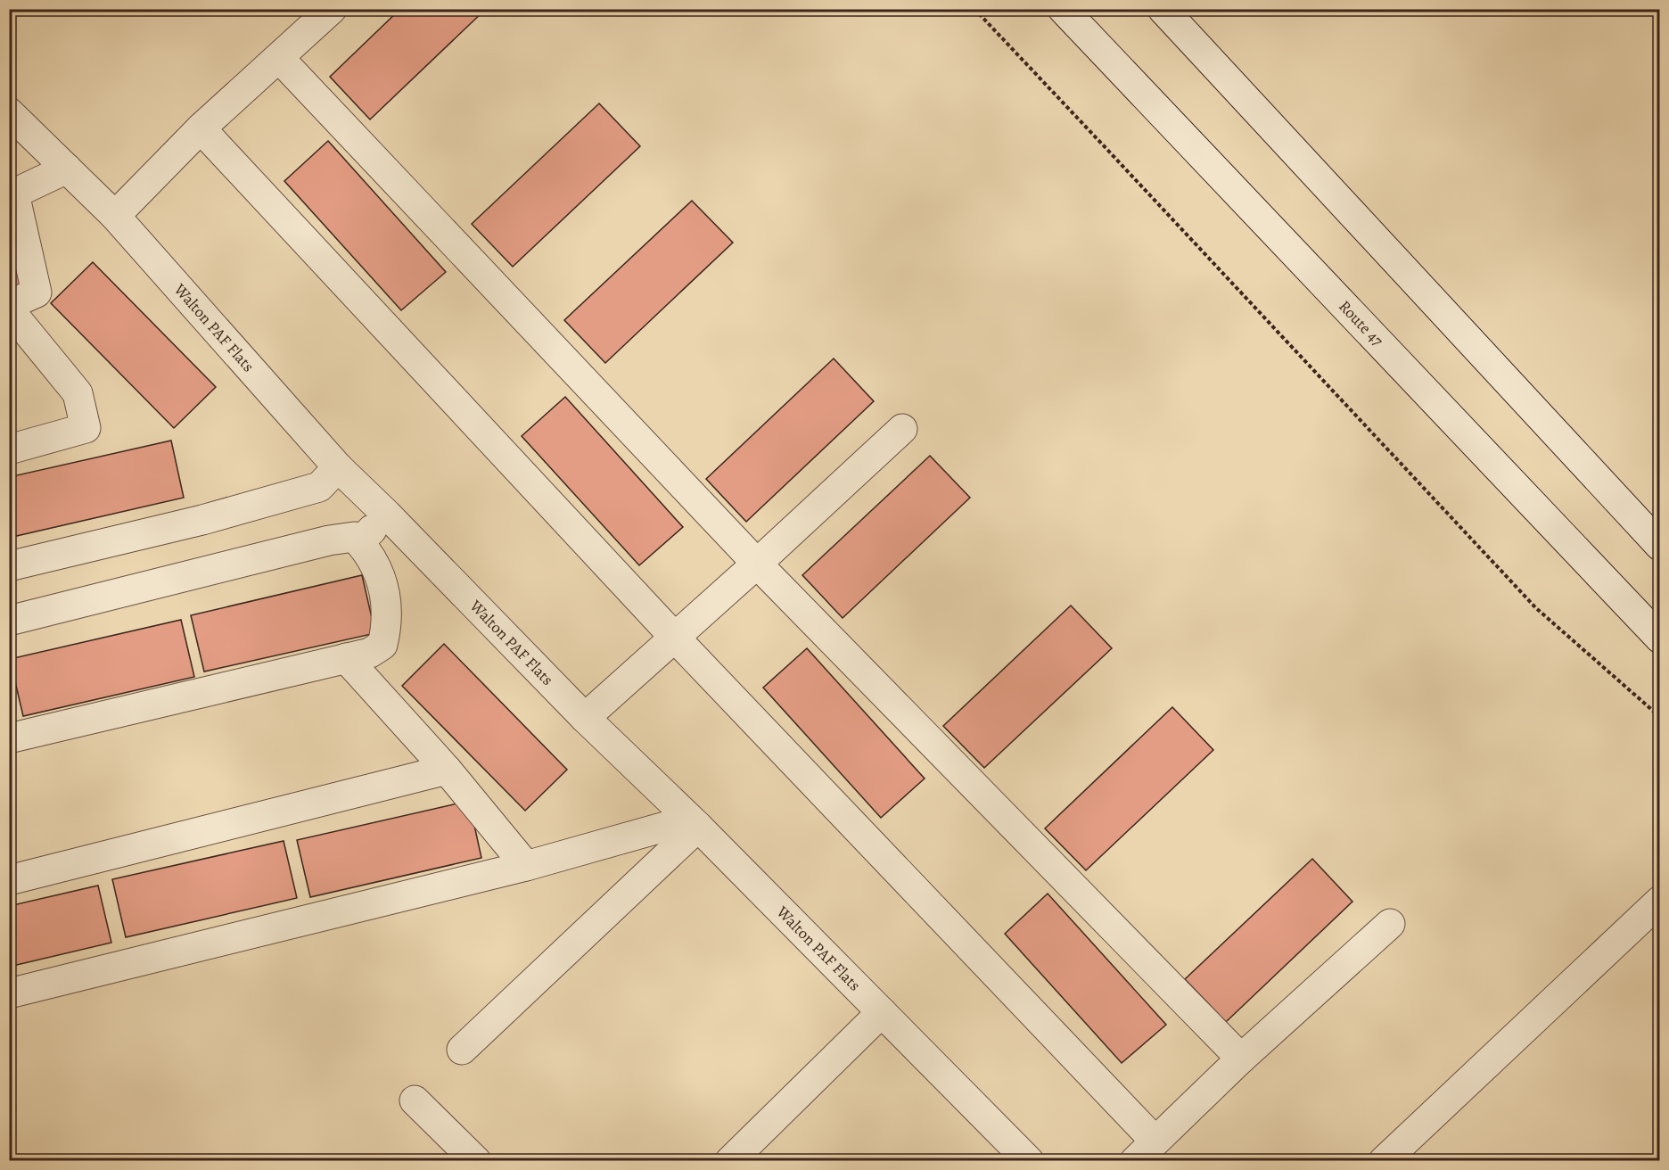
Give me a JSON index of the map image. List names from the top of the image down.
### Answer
{
  "streets": {
    "street": ["Route 47", "Walton PAF Flats"]
  }
}
